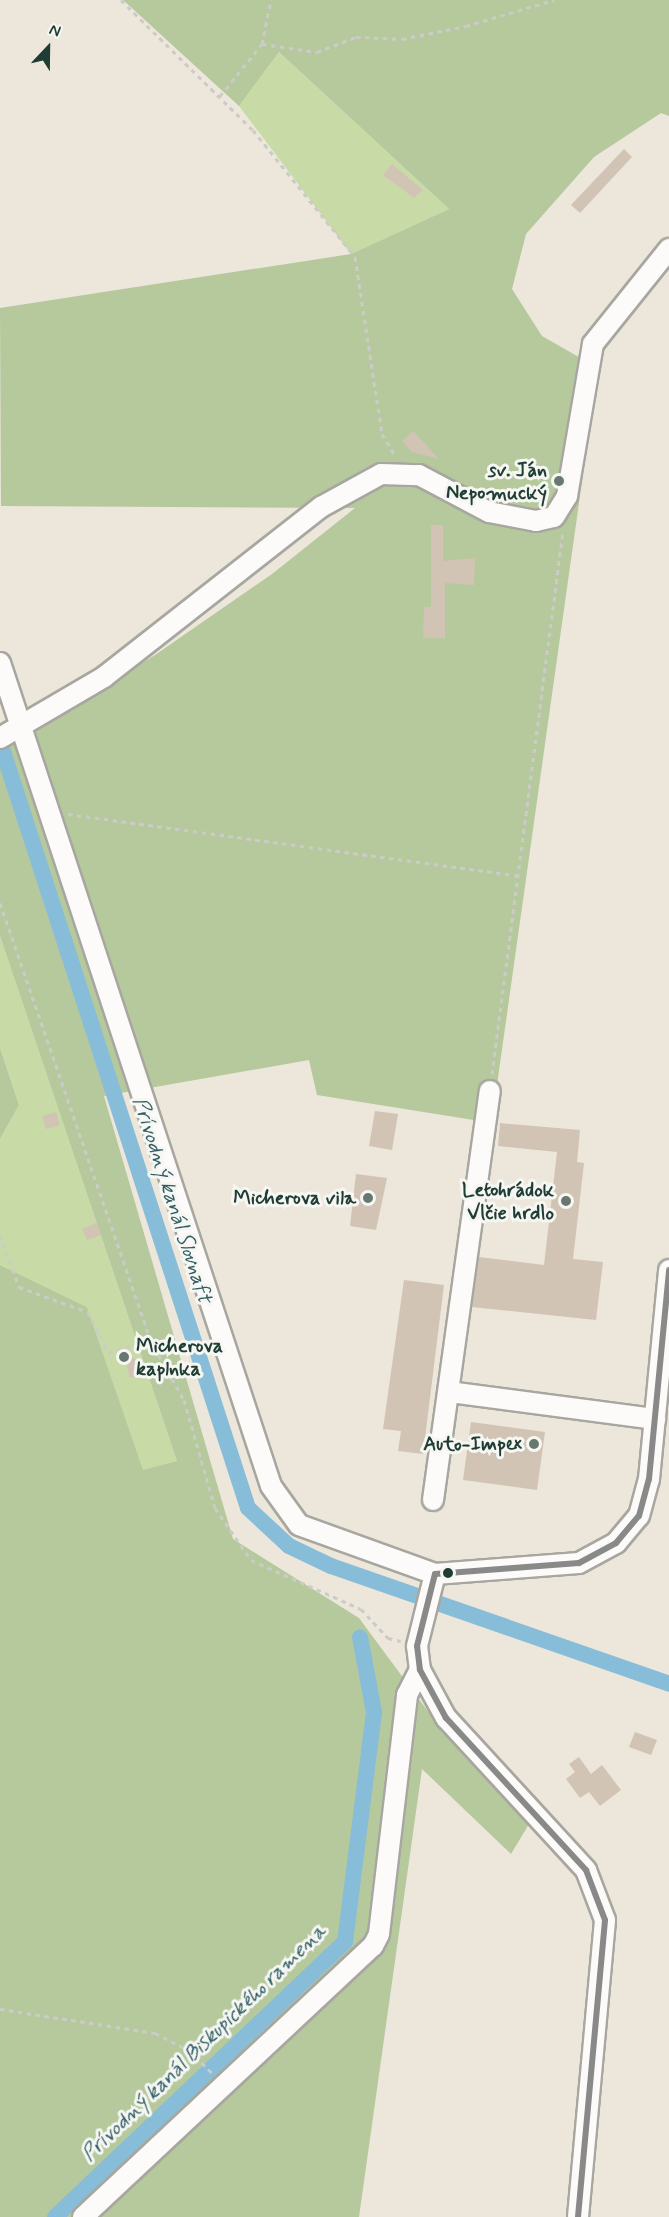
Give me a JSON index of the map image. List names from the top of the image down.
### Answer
{
  "water": ["Prívodný kanál Slovnaft", "Prívodný kanál Biskupického ramena"],
  "places": [
    "sv. Ján Nepomucký",
    "Micherova vila",
    "Letohrádok Vlčie hrdlo",
    "Micherova kaplnka",
    "Auto-Impex"
  ],
  "north": "top"
}
